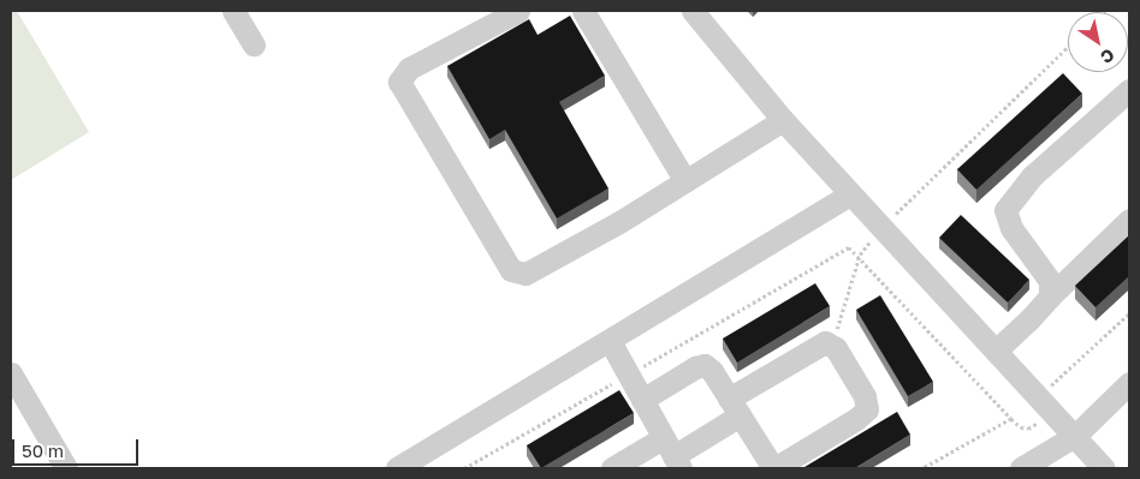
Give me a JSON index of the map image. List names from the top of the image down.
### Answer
{
  "scale_bar": "50 m",
  "north": "bottom right"
}
